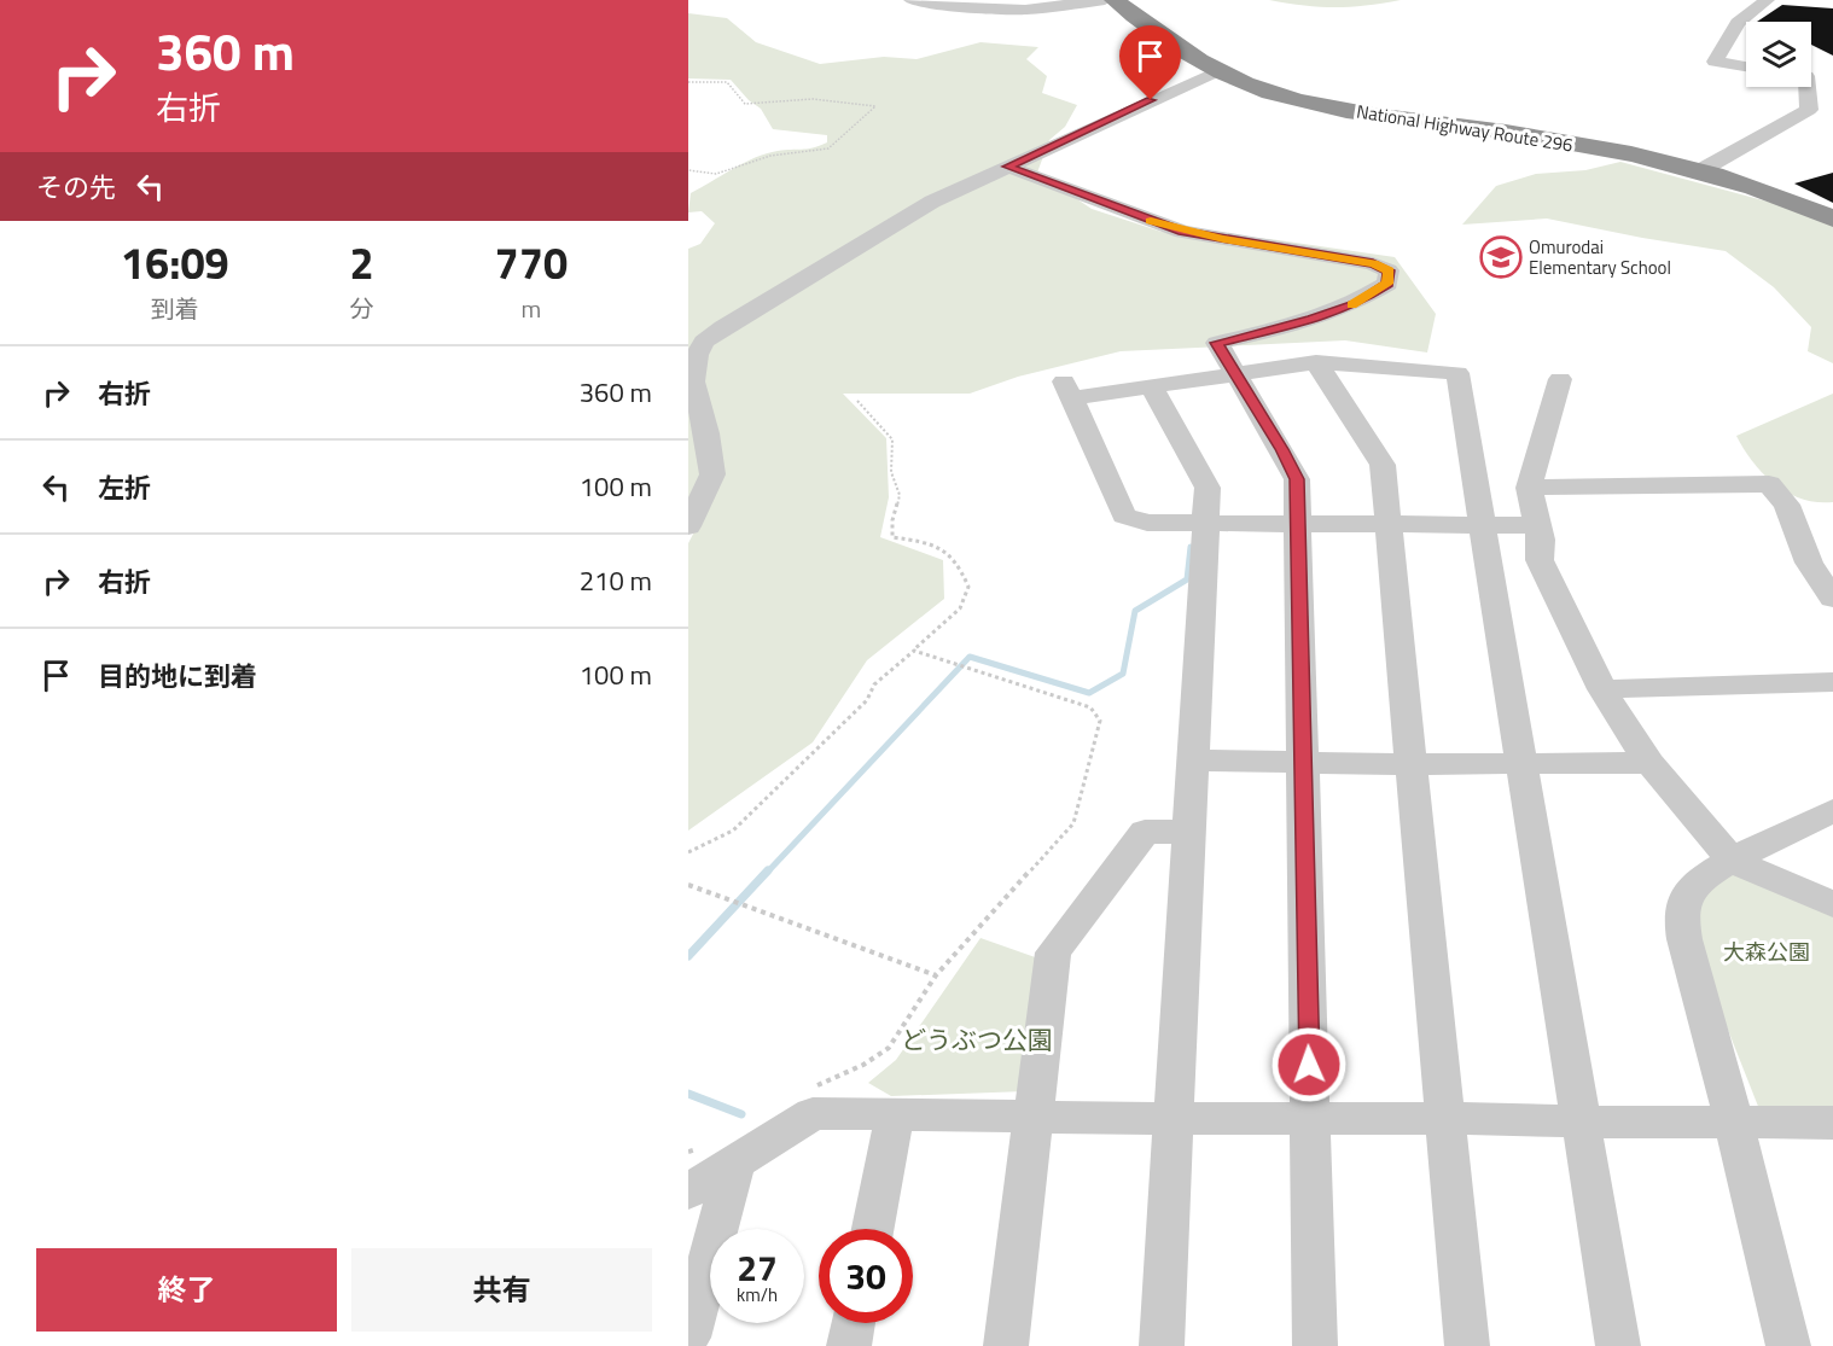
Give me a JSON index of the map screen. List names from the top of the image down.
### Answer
{
  "streets": {
    "highway": ["National Highway Route 296"]
  },
  "parks": ["大森公園", "どうぶつ公園"],
  "places": {
    "school or university": ["Omurodai Elementary School"]
  },
  "page": {
    "turn": ["360 m", "右折"],
    "then": "その先",
    "eta": [
      "16:09",
      "到着",
      "2",
      "分",
      "770",
      "m"
    ],
    "list": [
      {
        "name": "右折",
        "value": "360 m"
      },
      {
        "name": "左折",
        "value": "100 m"
      },
      {
        "name": "右折",
        "value": "210 m"
      },
      {
        "name": "目的地に到着",
        "value": "100 m"
      }
    ],
    "speed": "27 km/h",
    "limit": "30",
    "buttons": ["終了", "共有"]
  }
}
